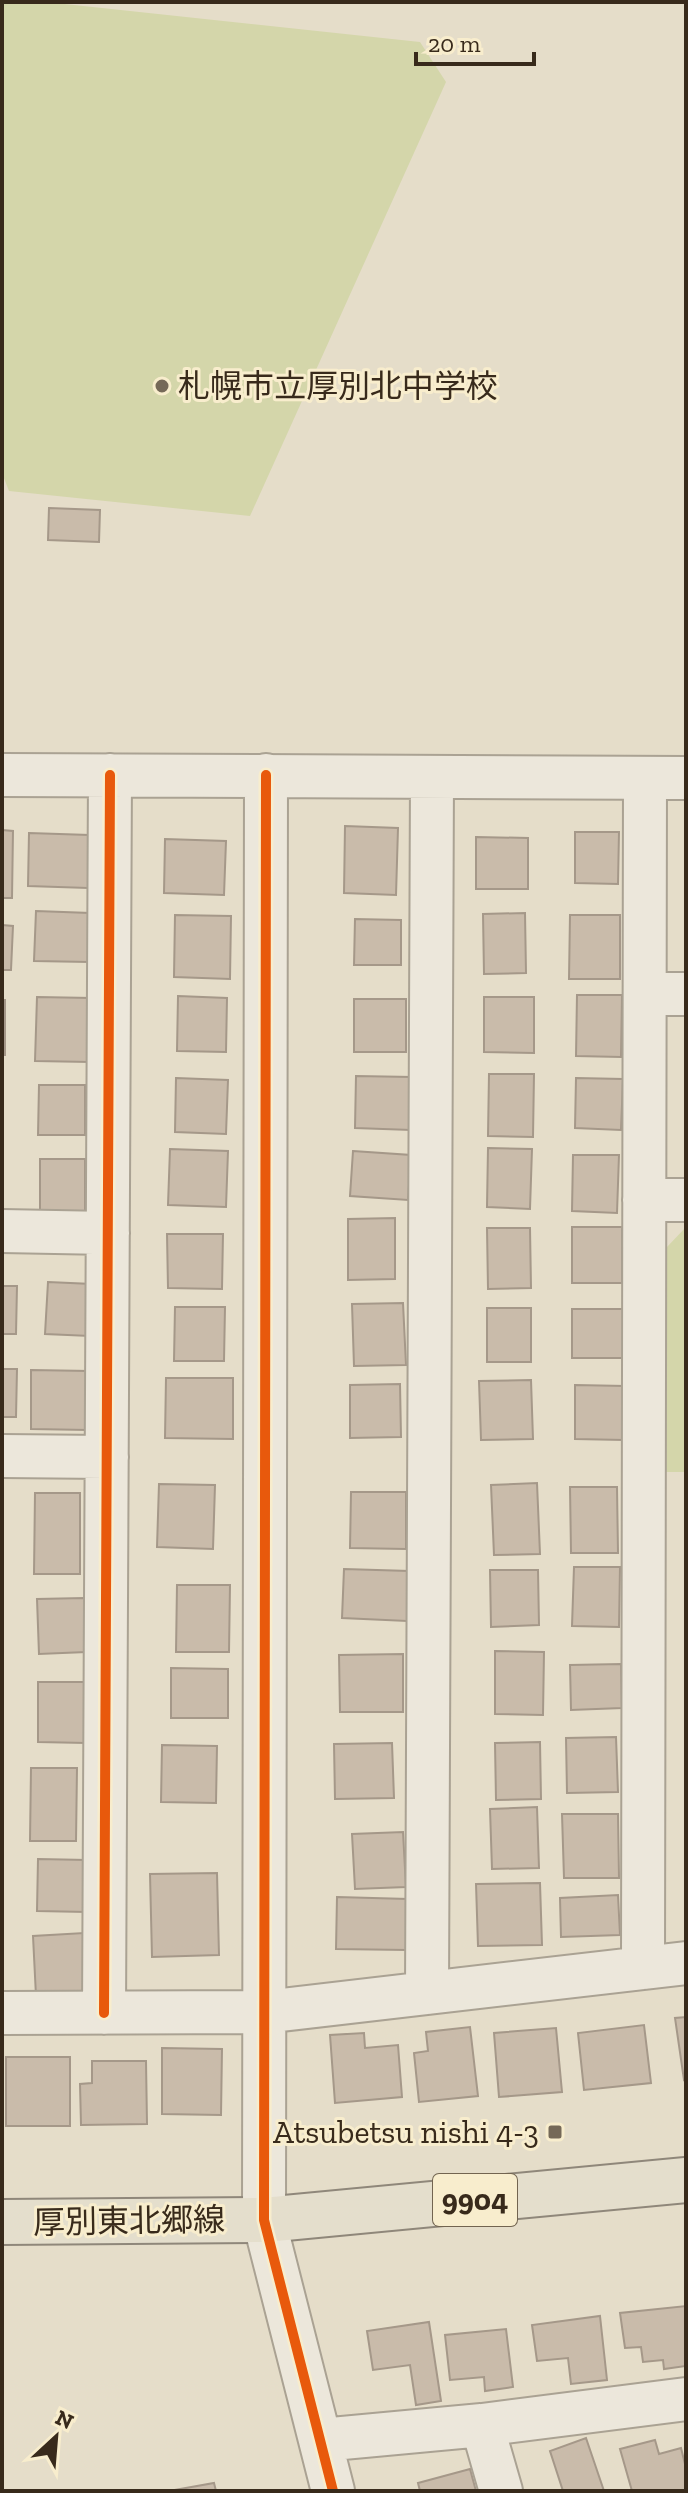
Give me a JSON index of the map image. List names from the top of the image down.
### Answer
{
  "streets": {
    "main road": ["9904", "厚別東北郷線"]
  },
  "places": {
    "other": ["札幌市立厚別北中学校"],
    "transit": ["Atsubetsu nishi 4-3"]
  },
  "scale_bar": "20 m",
  "north": "top right"
}
